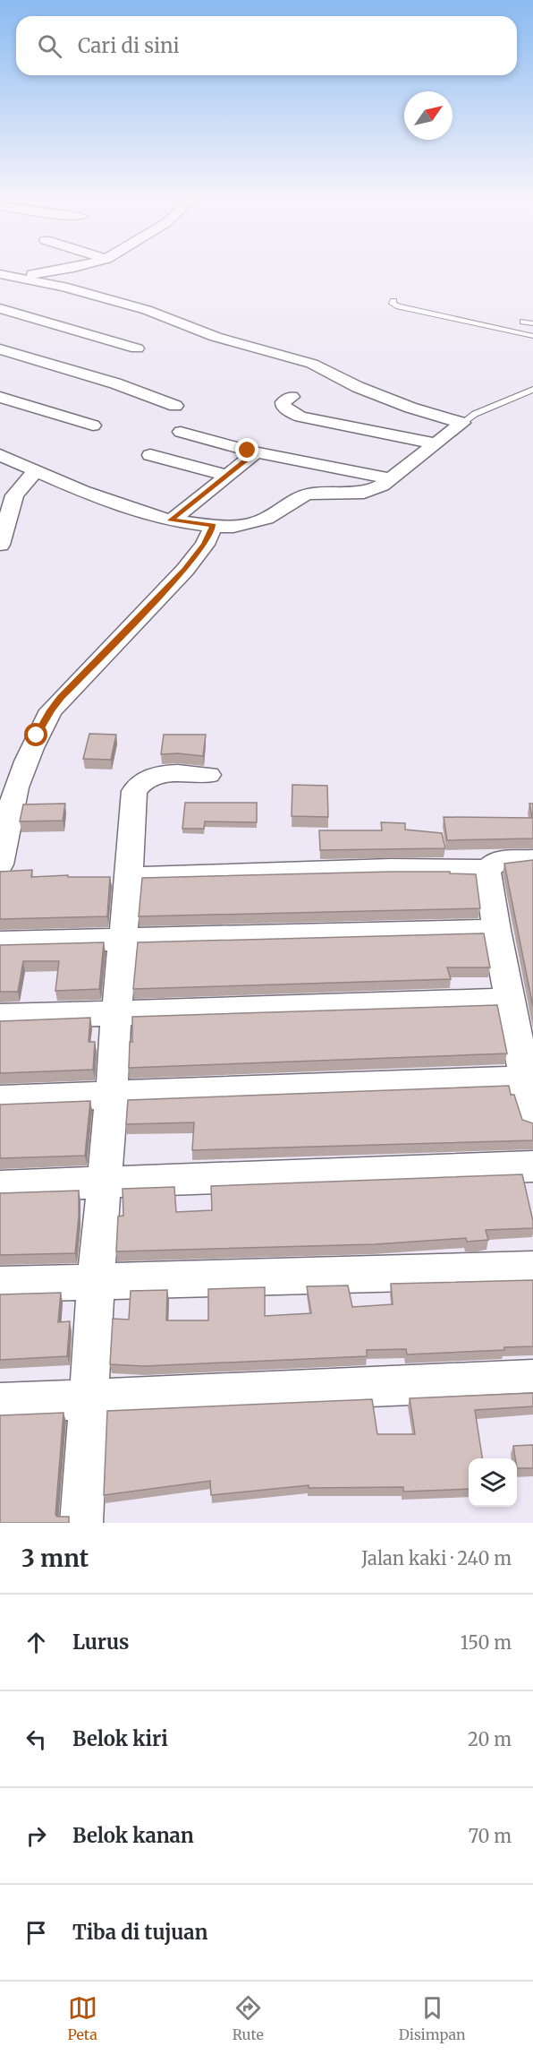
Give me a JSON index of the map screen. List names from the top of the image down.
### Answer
{
  "north": "top right",
  "page": {
    "search": "Cari di sini",
    "heading": ["3 mnt", "Jalan kaki · 240 m"],
    "list": [
      ["Lurus", "150 m"],
      ["Belok kiri", "20 m"],
      ["Belok kanan", "70 m"],
      "Tiba di tujuan"
    ],
    "nav": ["Peta", "Rute", "Disimpan"]
  }
}
